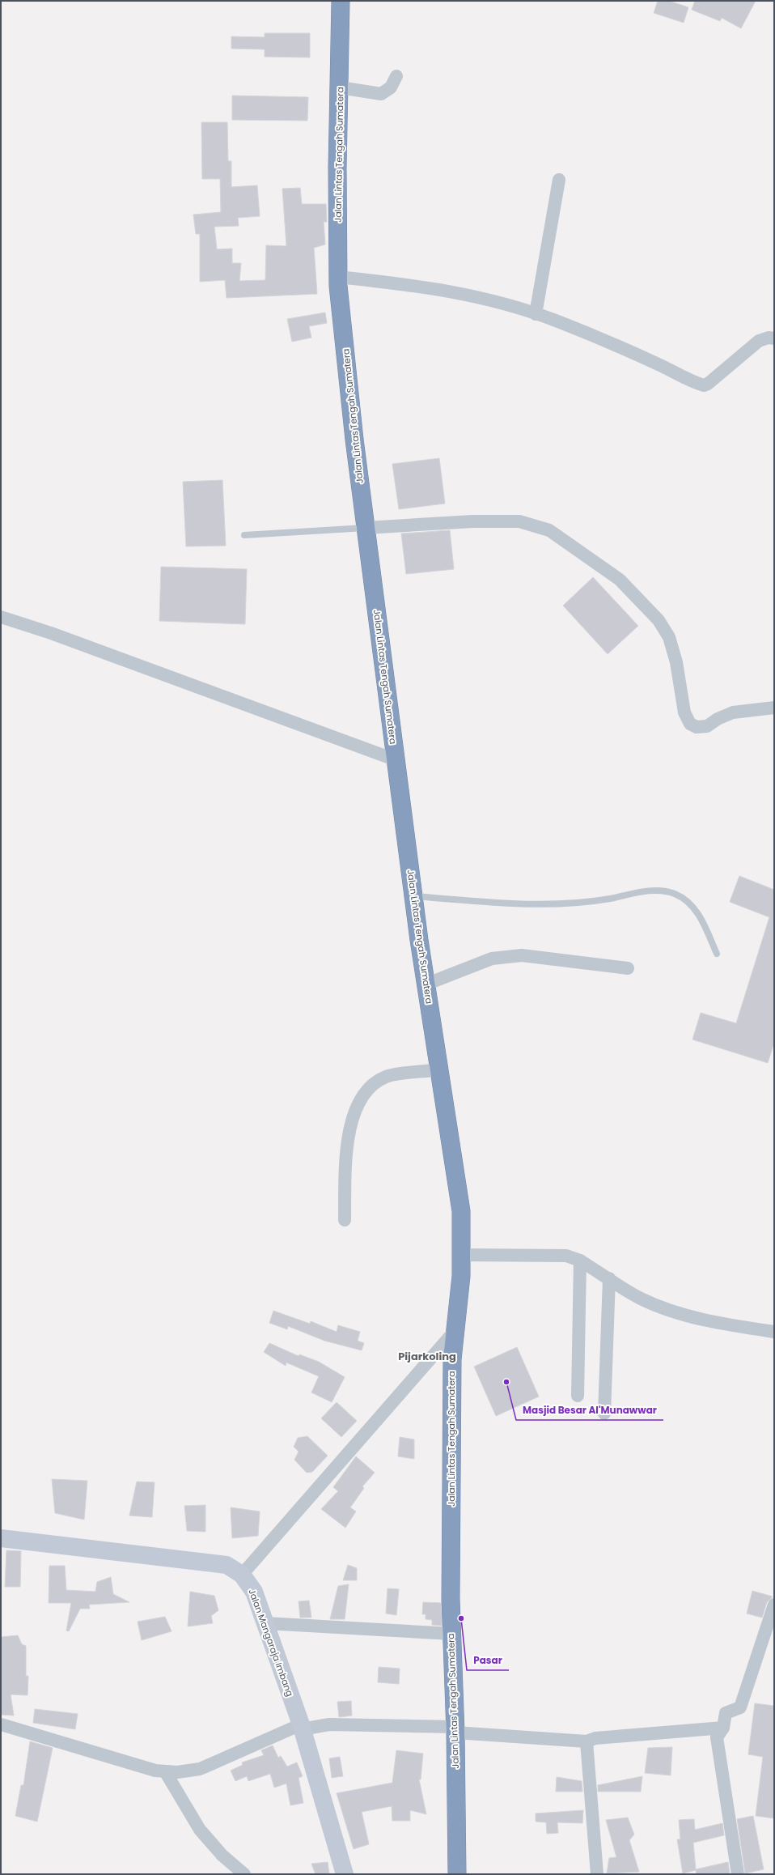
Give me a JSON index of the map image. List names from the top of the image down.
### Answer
{
  "streets": {
    "highway": ["Jalan Lintas Tengah Sumatera"],
    "street": ["Jalan Mangaraja Imbang"]
  },
  "districts": ["Pijarkoling"],
  "places": ["Masjid Besar Al'Munawwar", "Pasar"]
}
